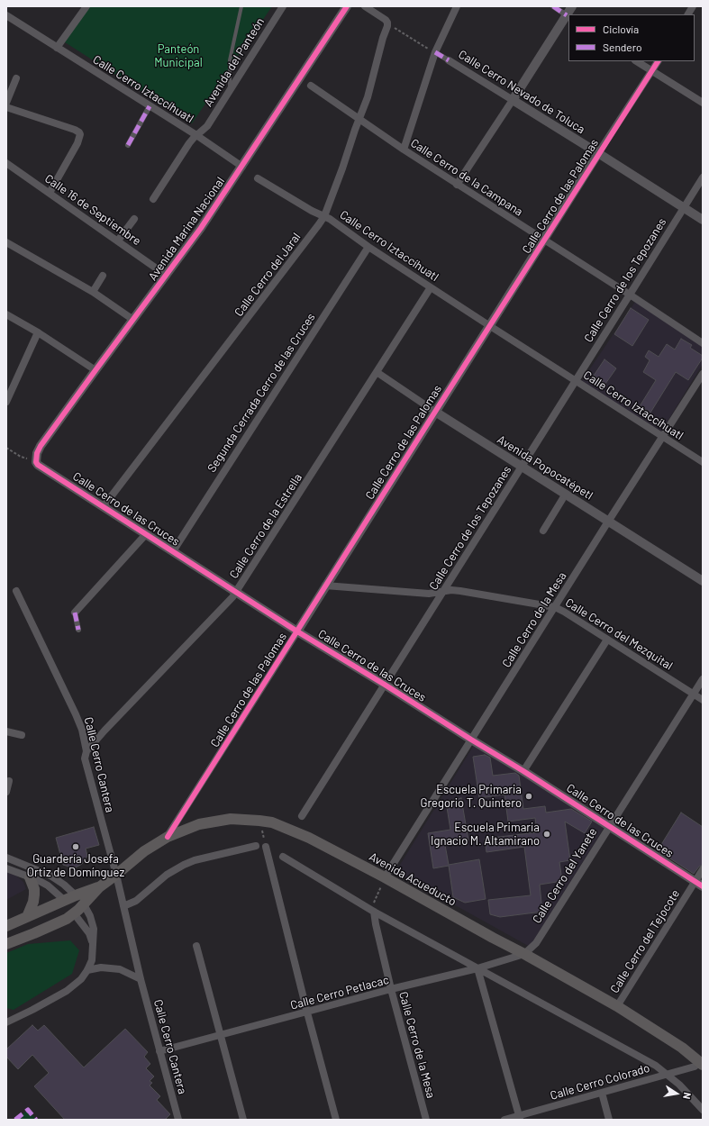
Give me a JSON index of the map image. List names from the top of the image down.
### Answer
{
  "streets": {
    "main road": ["Avenida Acueducto"],
    "street": [
      "Avenida del Panteón",
      "Calle Cerro Iztaccíhuatl",
      "Calle Cerro Nevado de Toluca",
      "Calle Cerro de la Campana",
      "Calle Cerro de las Palomas",
      "Calle 16 de Septiembre",
      "Avenida Marina Nacional",
      "Calle Cerro del Jaral",
      "Calle Cerro de los Tepozanes",
      "Segunda Cerrada Cerro de las Cruces",
      "Avenida Popocatépetl",
      "Calle Cerro de las Cruces",
      "Calle Cerro de la Estrella",
      "Calle Cerro de la Mesa",
      "Calle Cerro del Mezquital",
      "Calle Cerro Cantera",
      "Calle Cerro del Yanete",
      "Calle Cerro del Tejocote",
      "Calle Cerro Petlacac",
      "Calle Cerro Colorado"
    ]
  },
  "crossings": [
    ["Avenida del Panteón", "Calle Cerro Iztaccíhuatl"],
    ["Calle Cerro Iztaccíhuatl", "Calle Cerro de las Palomas"],
    ["Calle Cerro Iztaccíhuatl", "Avenida Marina Nacional"],
    ["Calle Cerro Iztaccíhuatl", "Calle Cerro del Jaral"],
    ["Calle Cerro Iztaccíhuatl", "Calle Cerro de los Tepozanes"],
    ["Calle Cerro Iztaccíhuatl", "Segunda Cerrada Cerro de las Cruces"],
    ["Calle Cerro Iztaccíhuatl", "Calle Cerro de la Estrella"],
    ["Calle Cerro Iztaccíhuatl", "Calle Cerro de la Mesa"],
    ["Calle Cerro Nevado de Toluca", "Calle Cerro de las Palomas"],
    ["Calle Cerro Nevado de Toluca", "Calle Cerro de los Tepozanes"],
    ["Calle Cerro de la Campana", "Calle Cerro de las Palomas"],
    ["Calle Cerro de la Campana", "Calle Cerro del Jaral"],
    ["Calle Cerro de la Campana", "Calle Cerro de los Tepozanes"],
    ["Calle Cerro de las Palomas", "Avenida Popocatépetl"],
    ["Calle Cerro de las Palomas", "Calle Cerro de las Cruces"],
    ["Calle Cerro de las Palomas", "Calle Cerro del Mezquital"],
    ["Calle Cerro de las Palomas", "Avenida Acueducto"],
    ["Calle 16 de Septiembre", "Avenida Marina Nacional"],
    ["Avenida Marina Nacional", "Calle Cerro de las Cruces"],
    ["Calle Cerro del Jaral", "Calle Cerro de las Cruces"],
    ["Calle Cerro de los Tepozanes", "Avenida Popocatépetl"],
    ["Calle Cerro de los Tepozanes", "Calle Cerro de las Cruces"],
    ["Calle Cerro de los Tepozanes", "Calle Cerro del Mezquital"],
    ["Segunda Cerrada Cerro de las Cruces", "Calle Cerro de las Cruces"],
    ["Avenida Popocatépetl", "Calle Cerro de la Estrella"],
    ["Avenida Popocatépetl", "Calle Cerro de la Mesa"],
    ["Calle Cerro de las Cruces", "Calle Cerro de la Estrella"],
    ["Calle Cerro de las Cruces", "Calle Cerro de la Mesa"],
    ["Calle Cerro de las Cruces", "Calle Cerro del Yanete"],
    ["Calle Cerro de las Cruces", "Calle Cerro del Tejocote"],
    ["Calle Cerro de la Estrella", "Calle Cerro Cantera"],
    ["Calle Cerro de la Mesa", "Calle Cerro del Mezquital"],
    ["Calle Cerro de la Mesa", "Avenida Acueducto"],
    ["Calle Cerro de la Mesa", "Calle Cerro Petlacac"],
    ["Calle Cerro del Mezquital", "Calle Cerro del Yanete"],
    ["Calle Cerro Cantera", "Avenida Acueducto"],
    ["Calle Cerro Cantera", "Calle Cerro Petlacac"],
    ["Calle Cerro del Yanete", "Avenida Acueducto"],
    ["Calle Cerro del Yanete", "Calle Cerro Petlacac"],
    ["Avenida Acueducto", "Calle Cerro del Tejocote"],
    ["Avenida Acueducto", "Calle Cerro Petlacac"],
    ["Avenida Acueducto", "Calle Cerro Colorado"]
  ],
  "parks": ["Panteón Municipal"],
  "places": ["Escuela Primaria Gregorio T. Quintero", "Escuela Primaria Ignacio M. Altamirano", "Guardería Josefa Ortiz de Domínguez"],
  "legend": ["Ciclovía", "Sendero"],
  "north": "right"
}
